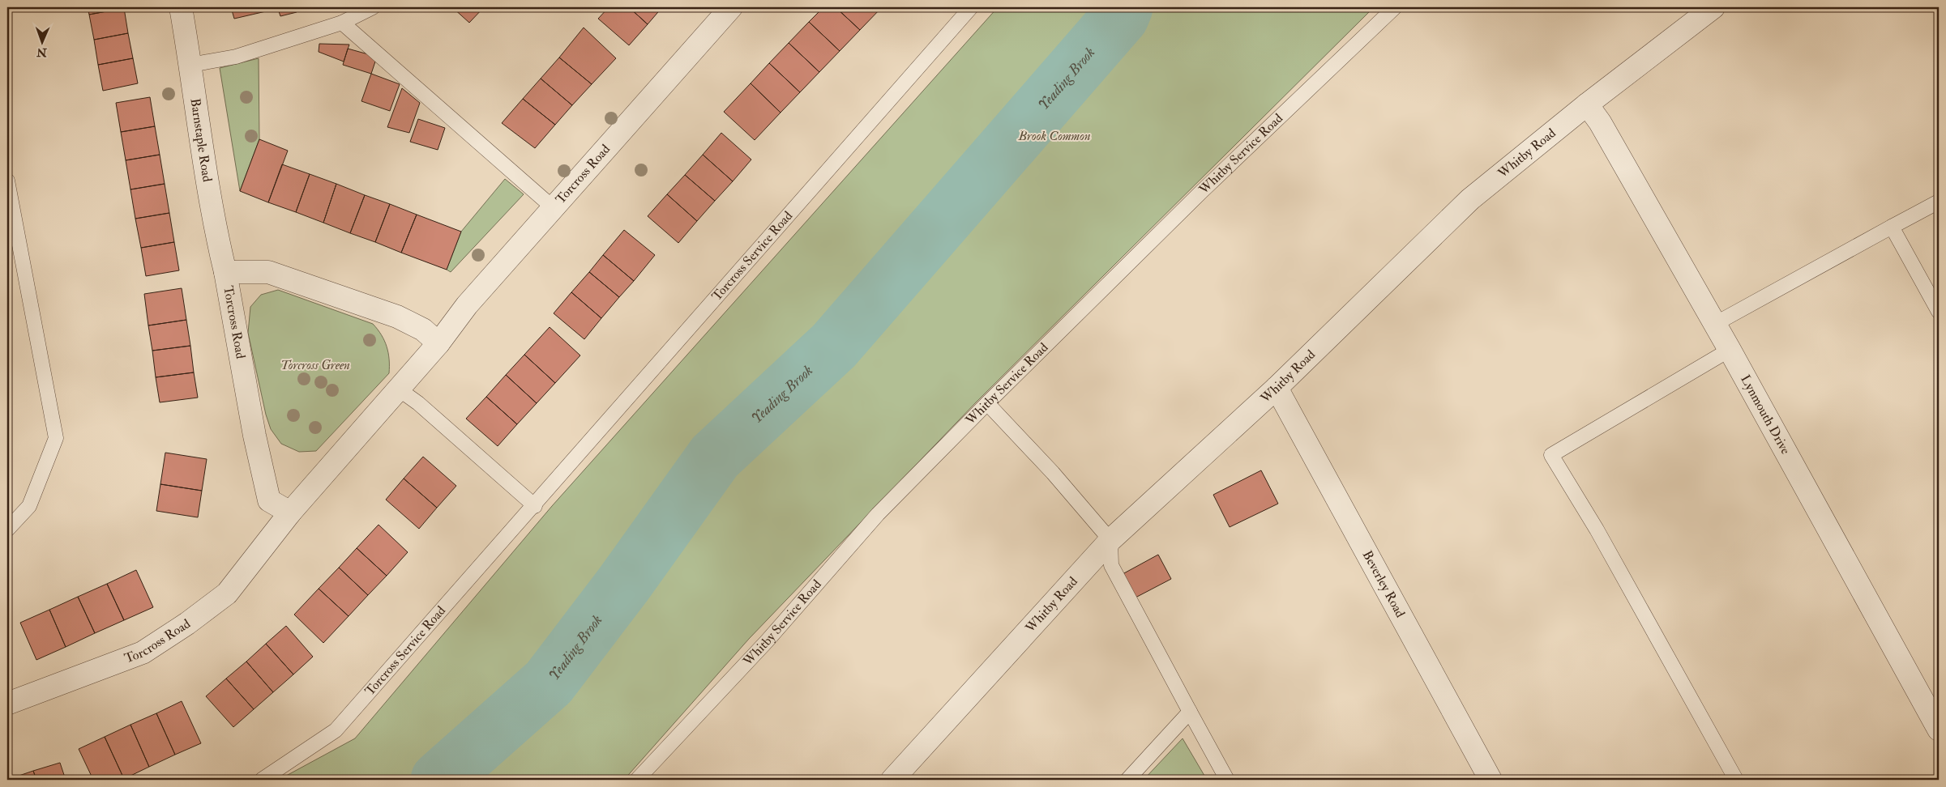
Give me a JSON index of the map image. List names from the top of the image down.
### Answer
{
  "streets": {
    "street": [
      "Barnstaple Road",
      "Whitby Road",
      "Torcross Road",
      "Lynmouth Drive",
      "Beverley Road"
    ],
    "lane": ["Whitby Service Road", "Torcross Service Road"]
  },
  "crossings": [
    ["Barnstaple Road", "Torcross Road"],
    ["Whitby Road", "Lynmouth Drive"],
    ["Whitby Road", "Beverley Road"]
  ],
  "water": ["Yeading Brook"],
  "parks": ["Brook Common", "Torcross Green"],
  "north": "bottom"
}
